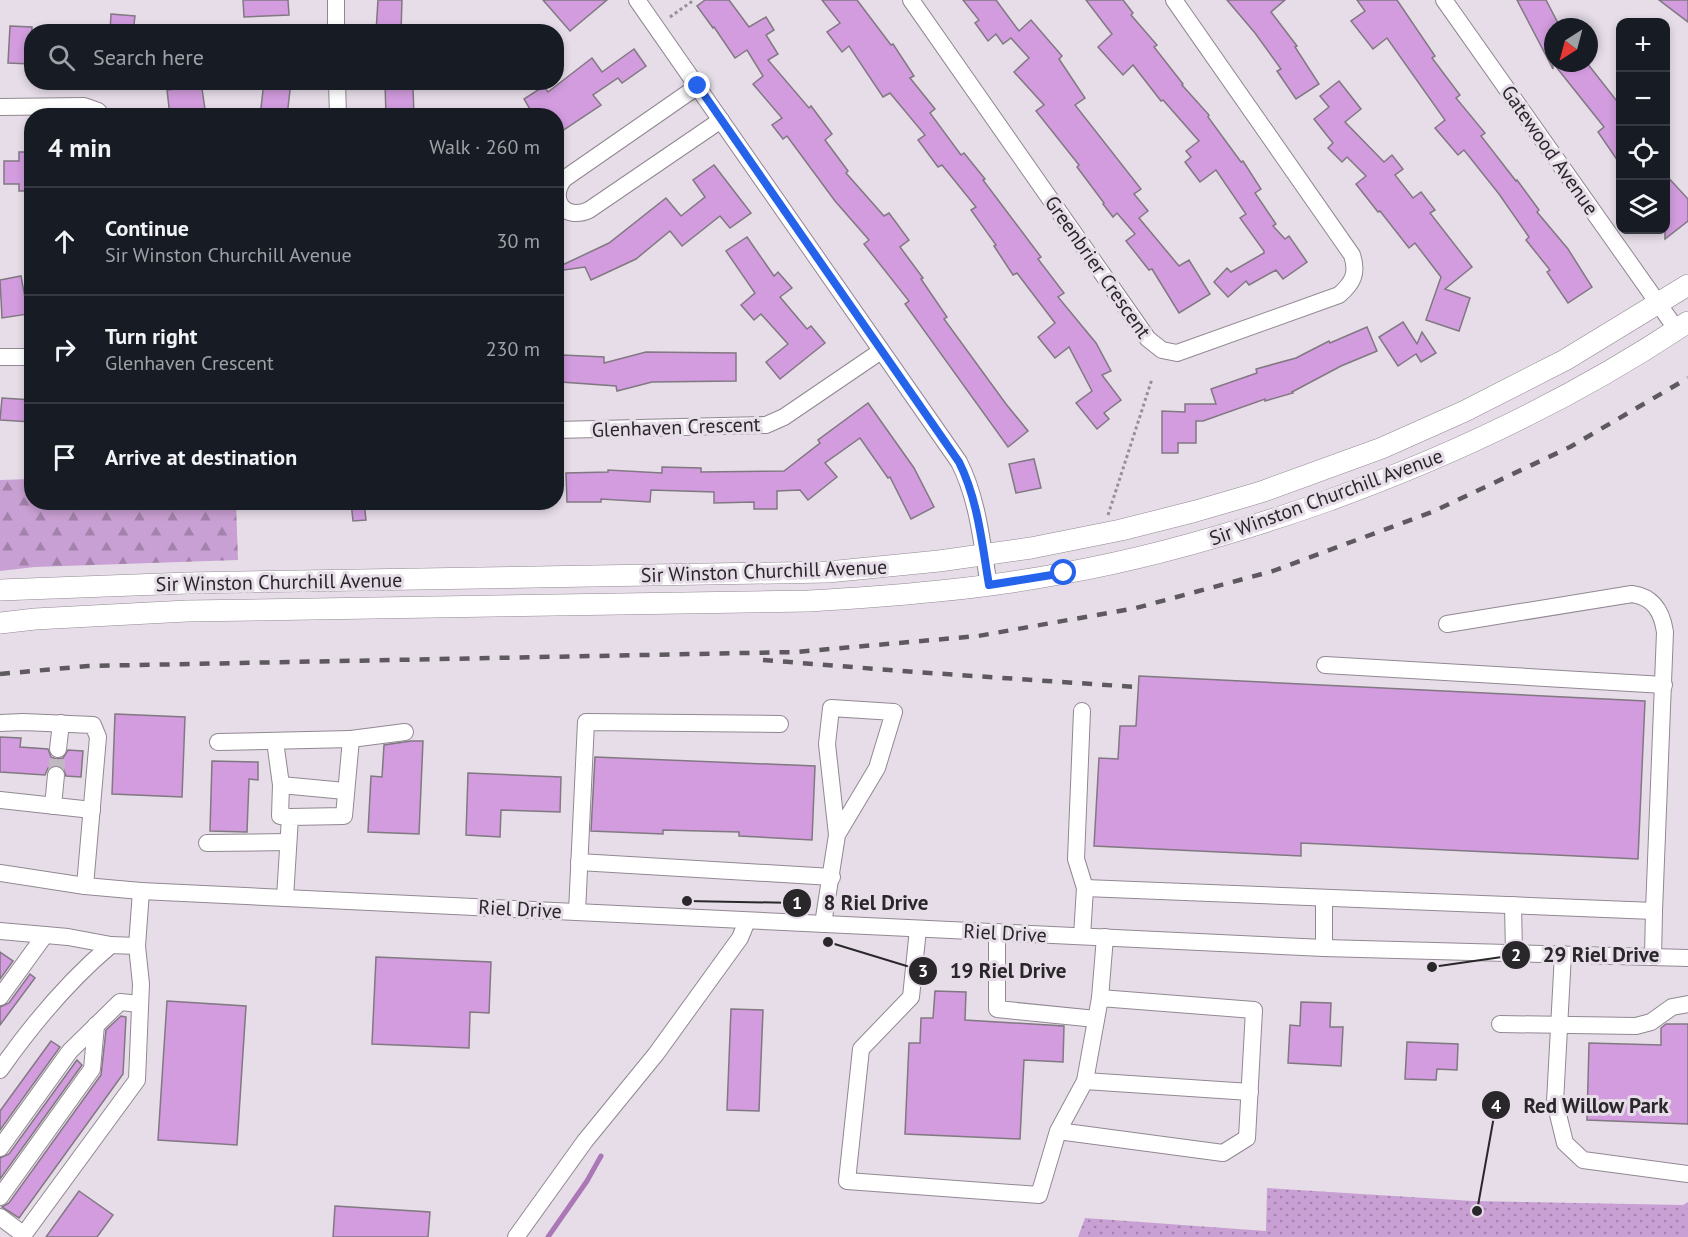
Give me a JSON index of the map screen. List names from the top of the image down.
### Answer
{
  "streets": {
    "main road": ["Sir Winston Churchill Avenue"],
    "street": [
      "Gatewood Avenue",
      "Greenbrier Crescent",
      "Glenhaven Crescent",
      "Riel Drive"
    ]
  },
  "crossings": [
    ["Gatewood Avenue", "Sir Winston Churchill Avenue"]
  ],
  "places": [
    "8 Riel Drive",
    "19 Riel Drive",
    "29 Riel Drive",
    "Red Willow Park"
  ],
  "north": "bottom left",
  "page": {
    "map_buttons": ["+", "−"],
    "search": "Search here",
    "heading": ["4 min", "Walk · 260 m"],
    "list": [
      ["Continue", "Sir Winston Churchill Avenue", "30 m"],
      ["Turn right", "Glenhaven Crescent", "230 m"],
      "Arrive at destination"
    ]
  }
}
